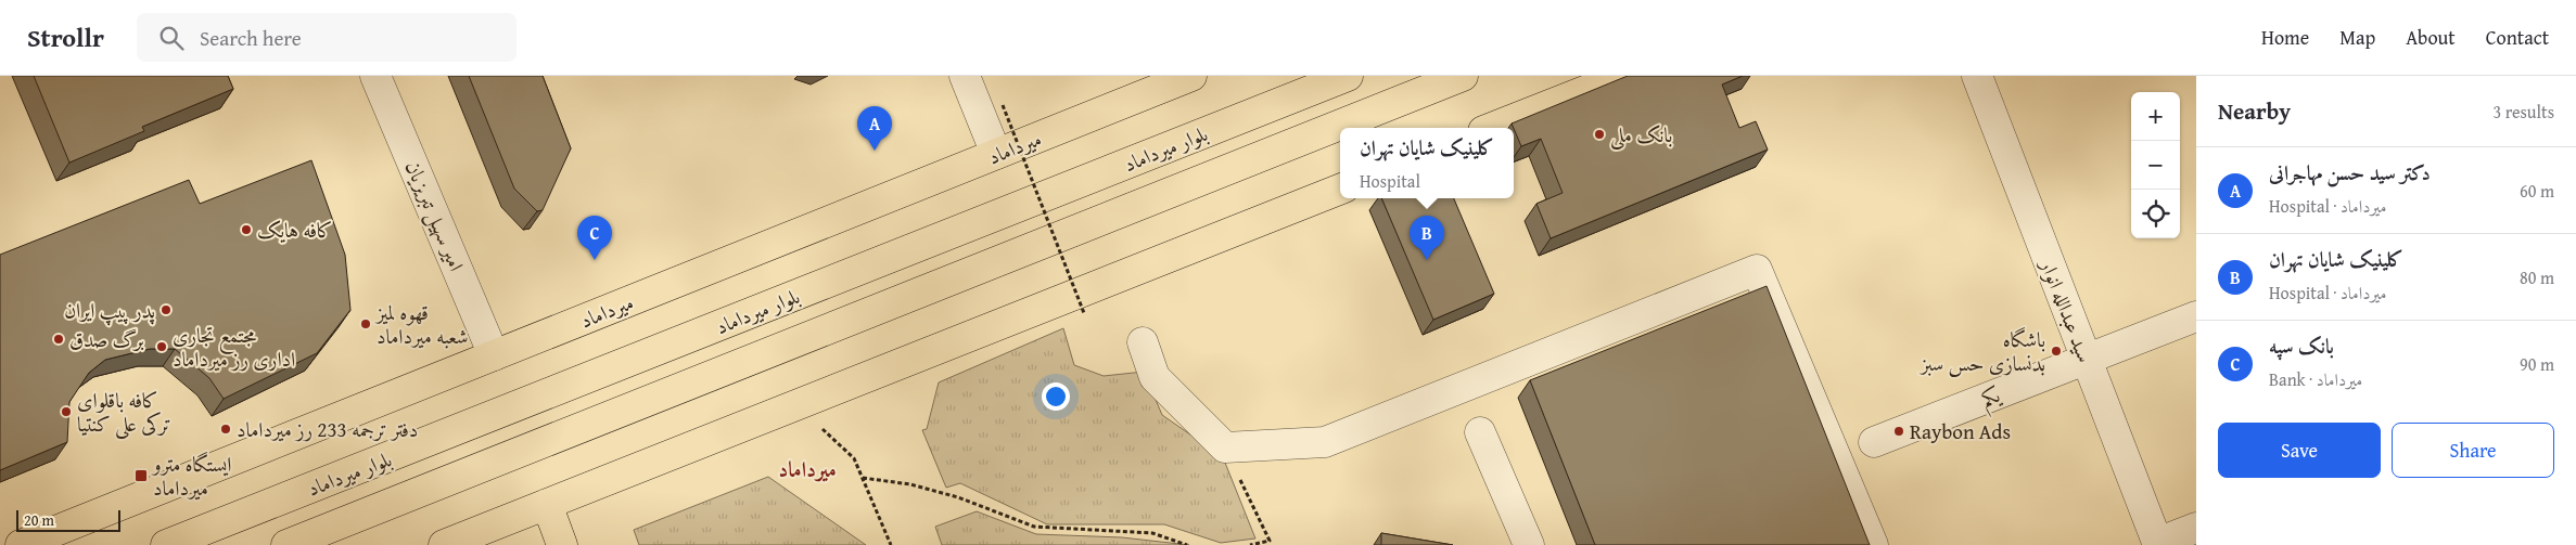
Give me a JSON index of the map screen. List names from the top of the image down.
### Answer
{
  "streets": {
    "main road": ["میرداماد", "بلوار میرداماد"],
    "street": ["امیر سهیل تبریزیان", "سید عبدالله انوار", "یکم"]
  },
  "crossings": [
    ["میرداماد", "امیر سهیل تبریزیان"],
    ["سید عبدالله انوار", "یکم"]
  ],
  "districts": ["میرداماد"],
  "places": {
    "other": [
      "بانک ملی",
      "کافه هایک",
      "پدر پیپ ایران",
      "قهوه لمیز شعبه میرداماد",
      "برگ صدق",
      "مجتمع تجاری اداری رز میرداماد",
      "باشگاه بدنسازی حس سبز",
      "کافه باقلوای ترکی علی کنتیا",
      "دفتر ترجمه 233 رز میرداماد",
      "Raybon Ads"
    ],
    "transit": ["ایستگاه مترو میرداماد"]
  },
  "scale_bar": "20 m",
  "page": {
    "header": "Strollr",
    "search": "Search here",
    "nav": [
      "Home",
      "Map",
      "About",
      "Contact"
    ],
    "heading": ["Nearby", "3 results"],
    "map_buttons": ["+", "−"],
    "pins": ["A", "B", "C"],
    "popup": ["کلینیک شایان تهران", "Hospital"],
    "list": [
      {
        "mark": "A",
        "name": "دکتر سید حسن مهاجرانی",
        "note": "Hospital · میرداماد",
        "value": "60 m"
      },
      {
        "mark": "B",
        "name": "کلینیک شایان تهران",
        "note": "Hospital · میرداماد",
        "value": "80 m"
      },
      {
        "mark": "C",
        "name": "بانک سپه",
        "note": "Bank · میرداماد",
        "value": "90 m"
      }
    ],
    "buttons": ["Save", "Share"],
    "scale": "20 m"
  }
}
